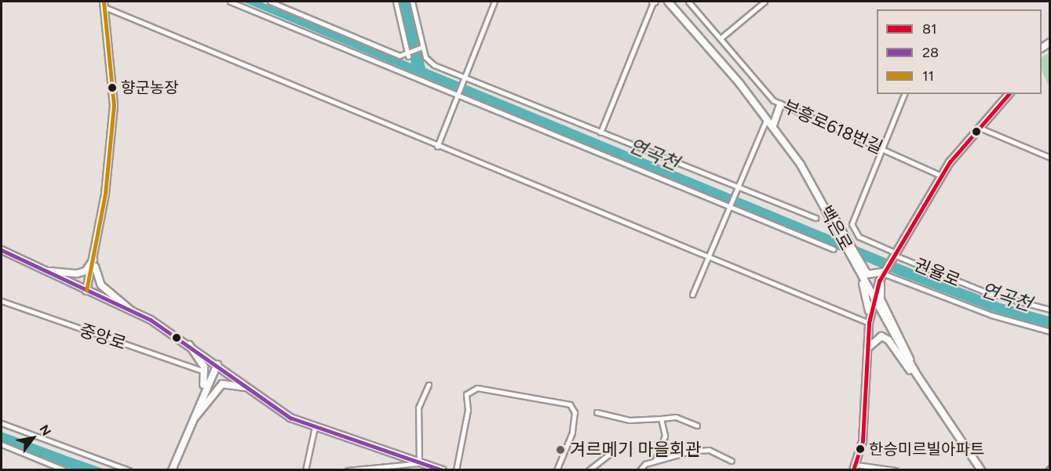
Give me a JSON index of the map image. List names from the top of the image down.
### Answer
{
  "streets": {
    "main road": ["백은로", "권율로"],
    "street": ["부흥로618번길", "중앙로"]
  },
  "crossings": [
    ["부흥로618번길", "권율로"]
  ],
  "water": ["연곡천"],
  "places": ["향군농장", "한승미르빌아파트", "겨르메기 마을회관"],
  "lines": ["transit line 11", "transit line 81", "transit line 28"],
  "legend": ["81", "28", "11"],
  "north": "top right"
}
